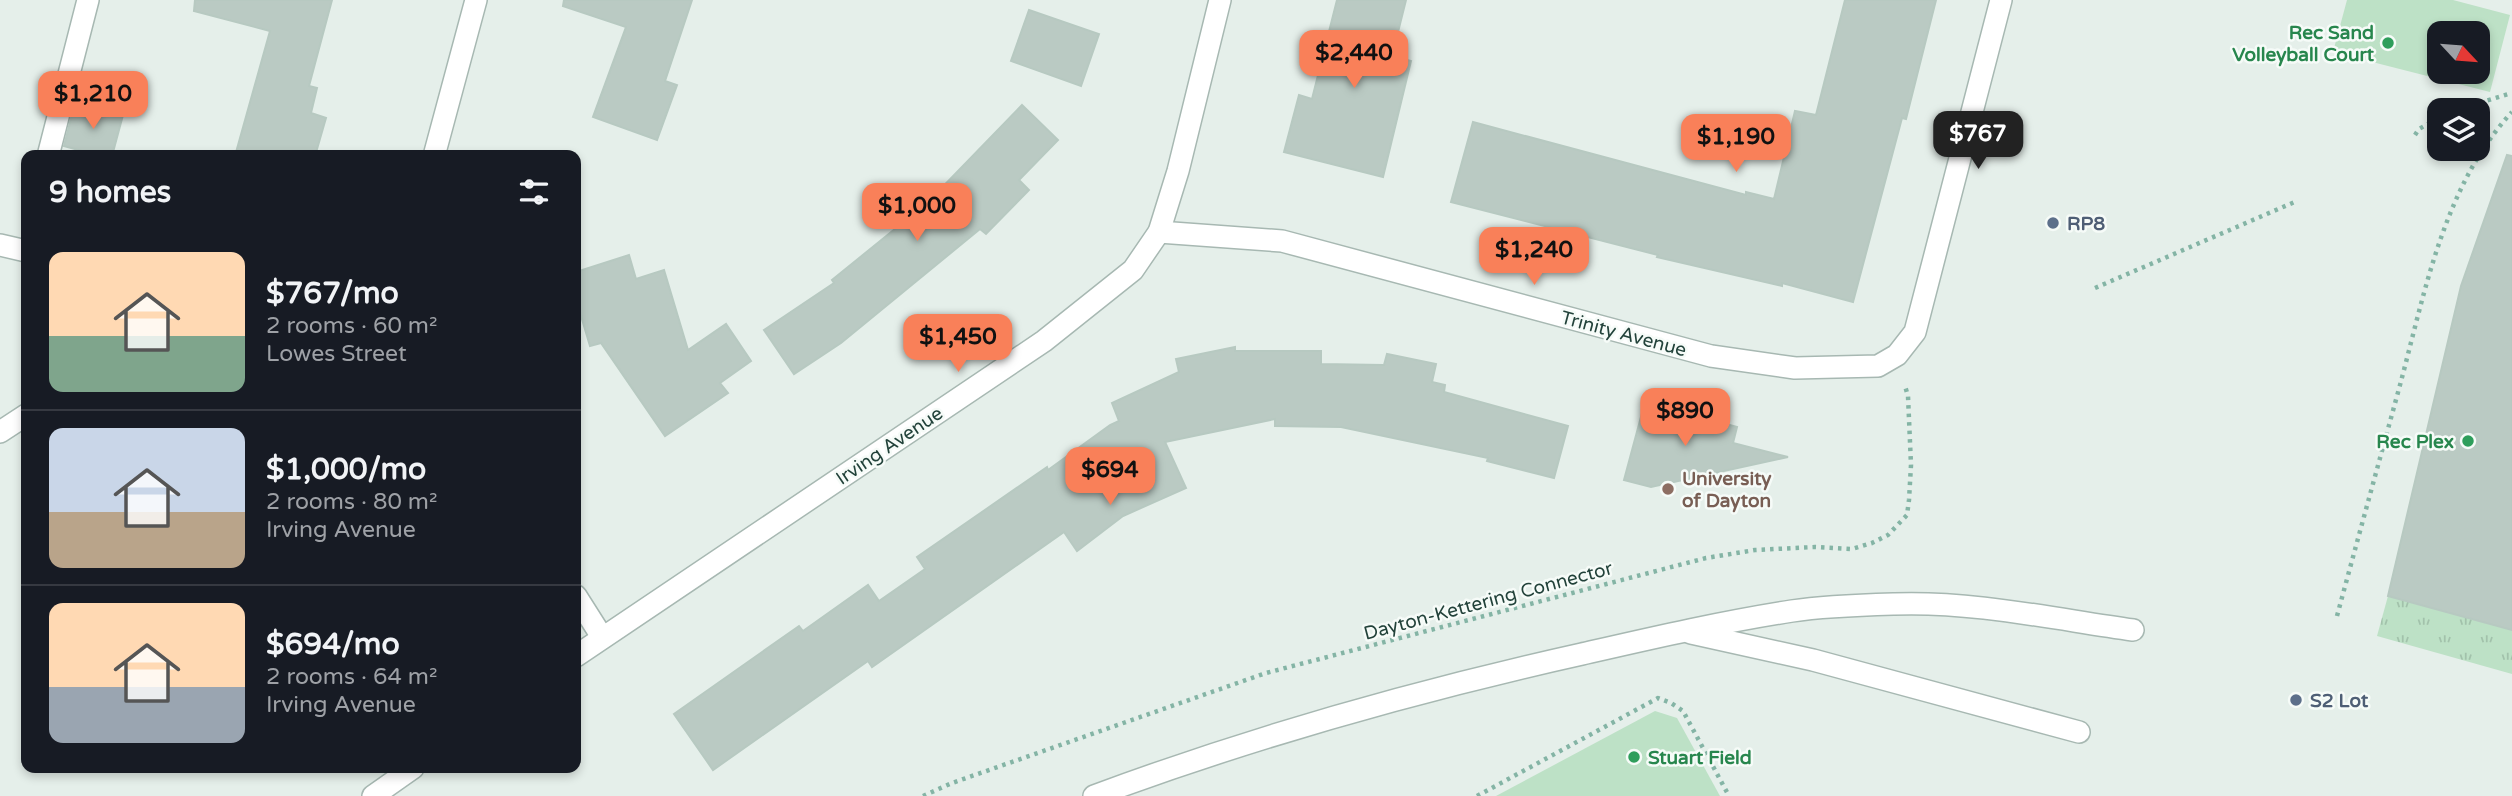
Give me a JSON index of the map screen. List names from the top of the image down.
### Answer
{
  "streets": {
    "street": ["Trinity Avenue", "Irving Avenue"],
    "path": ["Dayton-Kettering Connector"]
  },
  "crossings": [
    ["Trinity Avenue", "Irving Avenue"],
    ["Trinity Avenue", "Dayton-Kettering Connector"]
  ],
  "places": [
    "Rec Sand Volleyball Court",
    "RP8",
    "Rec Plex",
    "University of Dayton",
    "S2 Lot",
    "Stuart Field"
  ],
  "north": "bottom right",
  "page": {
    "price": [
      "$2,440",
      "$1,210",
      "$767",
      "$1,190",
      "$1,000",
      "$1,240",
      "$1,450",
      "$890",
      "$694"
    ],
    "heading": "9 homes",
    "list": [
      {
        "name": "$767/mo",
        "note": "2 rooms · 60 m² · Lowes Street"
      },
      {
        "name": "$1,000/mo",
        "note": "2 rooms · 80 m² · Irving Avenue"
      },
      {
        "name": "$694/mo",
        "note": "2 rooms · 64 m² · Irving Avenue"
      }
    ]
  }
}
